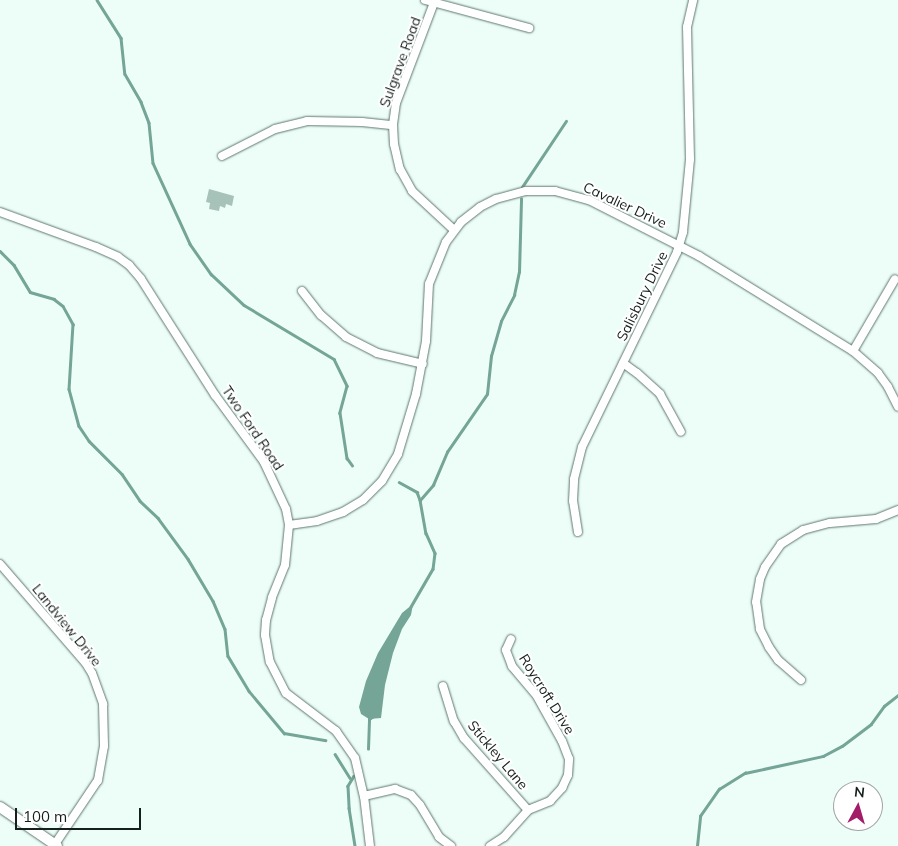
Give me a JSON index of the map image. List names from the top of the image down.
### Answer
{
  "streets": {
    "street": [
      "Sulgrave Road",
      "Cavalier Drive",
      "Salisbury Drive",
      "Two Ford Road",
      "Landview Drive",
      "Roycroft Drive",
      "Stickley Lane"
    ]
  },
  "crossings": [
    ["Sulgrave Road", "Cavalier Drive"],
    ["Cavalier Drive", "Salisbury Drive"],
    ["Cavalier Drive", "Two Ford Road"],
    ["Roycroft Drive", "Stickley Lane"]
  ],
  "scale_bar": "100 m",
  "north": "top"
}
